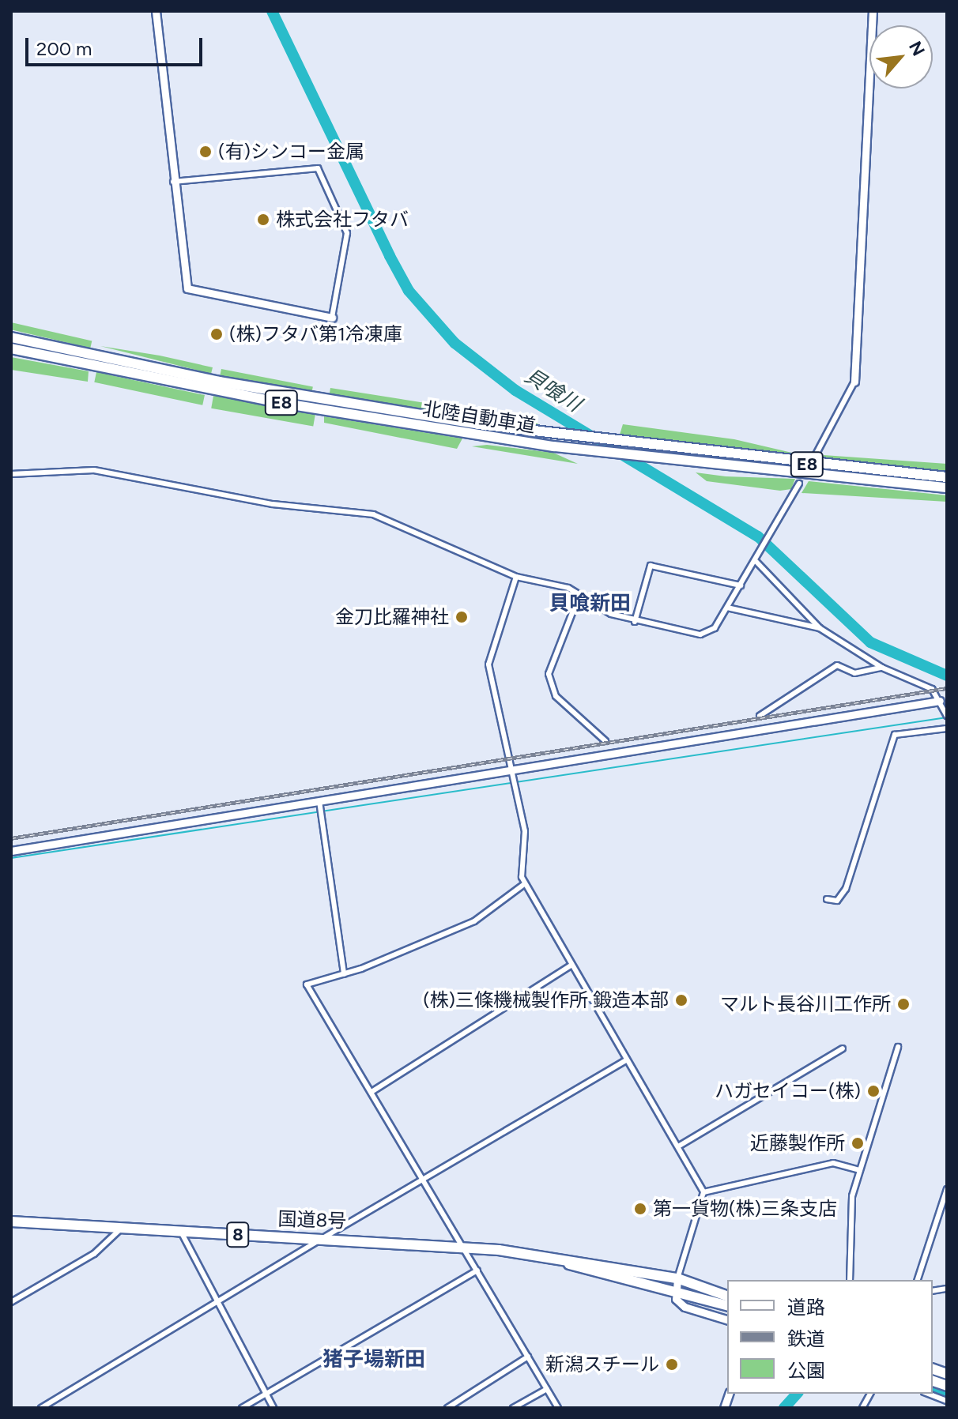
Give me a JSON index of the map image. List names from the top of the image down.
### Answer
{
  "streets": {
    "highway": [
      "E8",
      "北陸自動車道",
      "国道8号",
      "8"
    ]
  },
  "districts": ["貝喰新田", "猪子場新田"],
  "water": ["貝喰川"],
  "places": [
    "(有)シンコー金属",
    "株式会社フタバ",
    "(株)フタバ第1冷凍庫",
    "金刀比羅神社",
    "(株)三條機械製作所 鍛造本部",
    "マルト長谷川工作所",
    "ハガセイコー(株)",
    "近藤製作所",
    "第一貨物(株)三条支店",
    "新潟スチール"
  ],
  "legend": ["道路", "鉄道", "公園"],
  "scale_bar": "200 m",
  "north": "top right"
}
